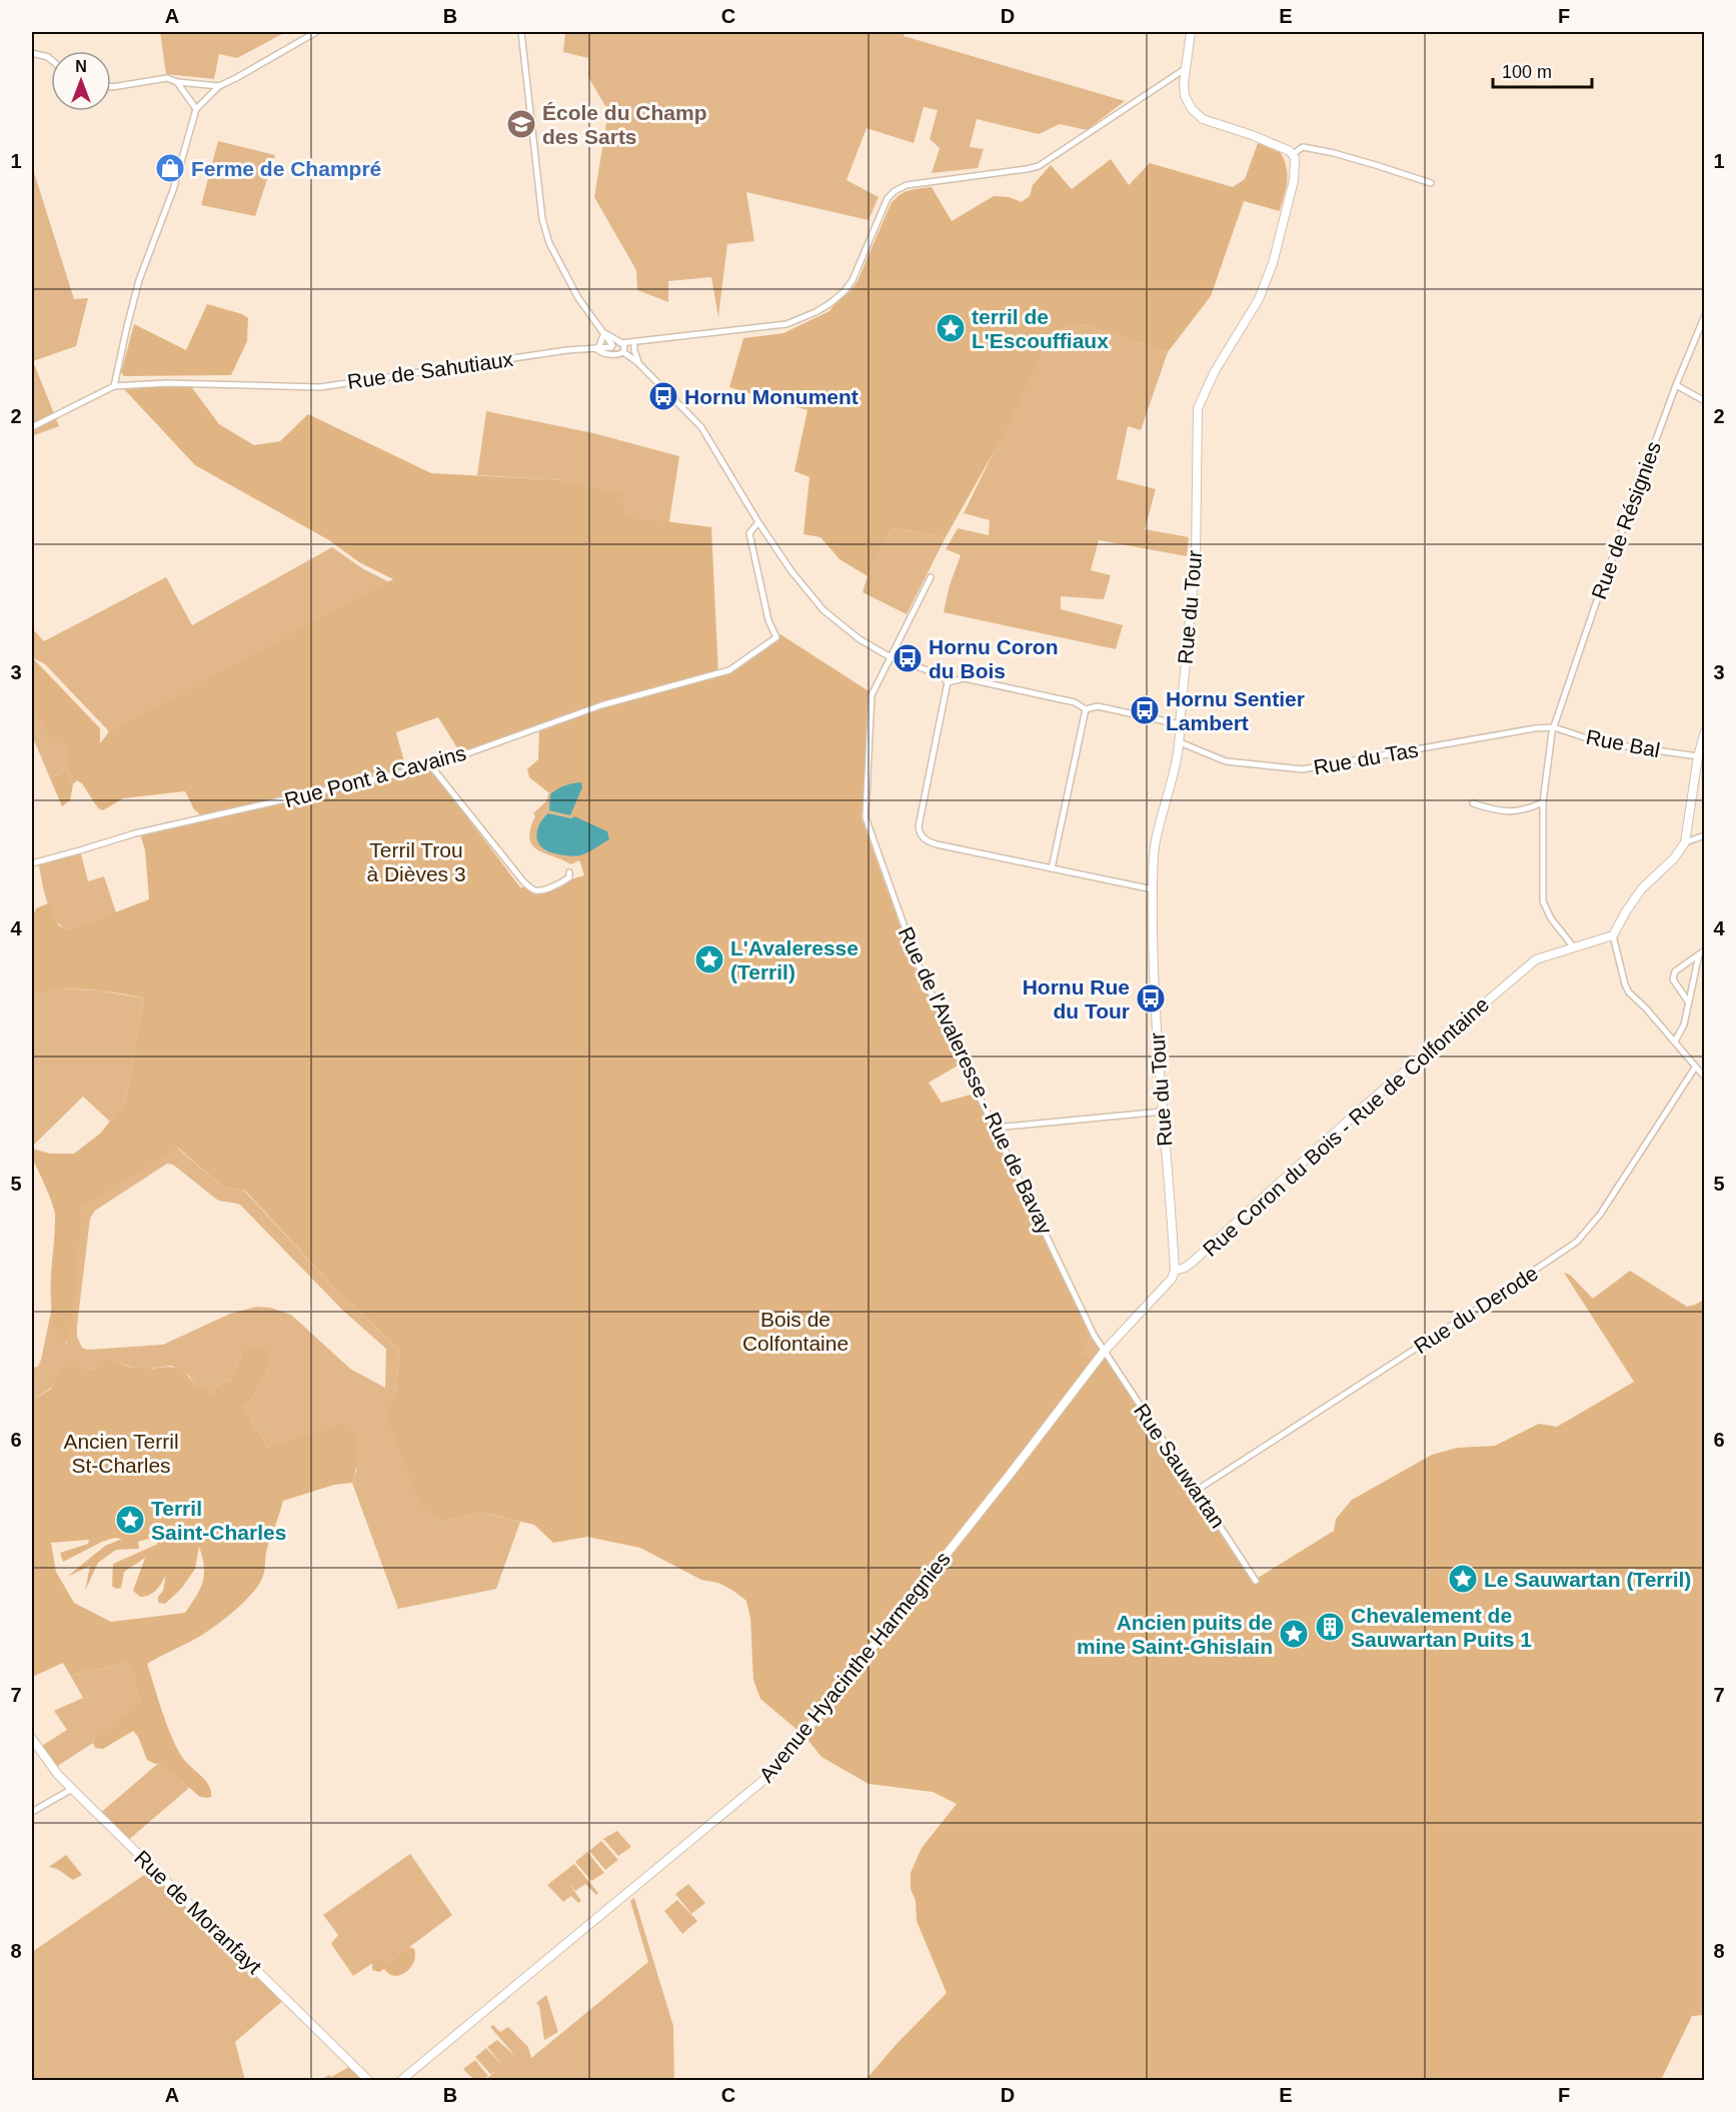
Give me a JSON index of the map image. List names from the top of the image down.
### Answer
{
  "streets": {
    "street": [
      "Rue de Sahutiaux",
      "Rue de Résignies",
      "Rue du Tour",
      "Rue Bal",
      "Rue du Tas",
      "Rue Pont à Cavains",
      "Rue de l'Avaleresse - Rue de Bavay",
      "Rue Coron du Bois - Rue de Colfontaine",
      "Rue du Derode",
      "Rue Sauwartan",
      "Avenue Hyacinthe Harmegnies",
      "Rue de Moranfayt"
    ]
  },
  "crossings": [
    ["Rue de Résignies", "Rue Bal"],
    ["Rue de Résignies", "Rue du Tas"],
    ["Rue du Tour", "Rue du Tas"],
    ["Rue du Tour", "Rue Coron du Bois - Rue de Colfontaine"],
    ["Rue Bal", "Rue du Tas"],
    ["Rue de l'Avaleresse - Rue de Bavay", "Rue Coron du Bois - Rue de Colfontaine"],
    ["Rue de l'Avaleresse - Rue de Bavay", "Rue Sauwartan"],
    ["Rue de l'Avaleresse - Rue de Bavay", "Avenue Hyacinthe Harmegnies"],
    ["Rue Coron du Bois - Rue de Colfontaine", "Rue Sauwartan"],
    ["Rue Coron du Bois - Rue de Colfontaine", "Avenue Hyacinthe Harmegnies"],
    ["Rue du Derode", "Rue Sauwartan"],
    ["Rue Sauwartan", "Avenue Hyacinthe Harmegnies"]
  ],
  "parks": ["Terril Trou à Dièves 3", "Bois de Colfontaine", "Ancien Terril St-Charles"],
  "places": {
    "school or university": ["École du Champ des Sarts"],
    "shop": ["Ferme de Champré"],
    "place": [
      "terril de L'Escouffiaux",
      "L'Avaleresse (Terril)",
      "Terril Saint-Charles",
      "Le Sauwartan (Terril)",
      "Ancien puits de mine Saint-Ghislain"
    ],
    "bus stop": [
      "Hornu Monument",
      "Hornu Coron du Bois",
      "Hornu Sentier Lambert",
      "Hornu Rue du Tour"
    ],
    "building": ["Chevalement de Sauwartan Puits 1"]
  },
  "scale_bar": "100 m",
  "north": "top",
  "grid": {
    "columns": [
      "A",
      "B",
      "C",
      "D",
      "E",
      "F"
    ],
    "rows": [
      "1",
      "2",
      "3",
      "4",
      "5",
      "6",
      "7",
      "8"
    ]
  }
}
